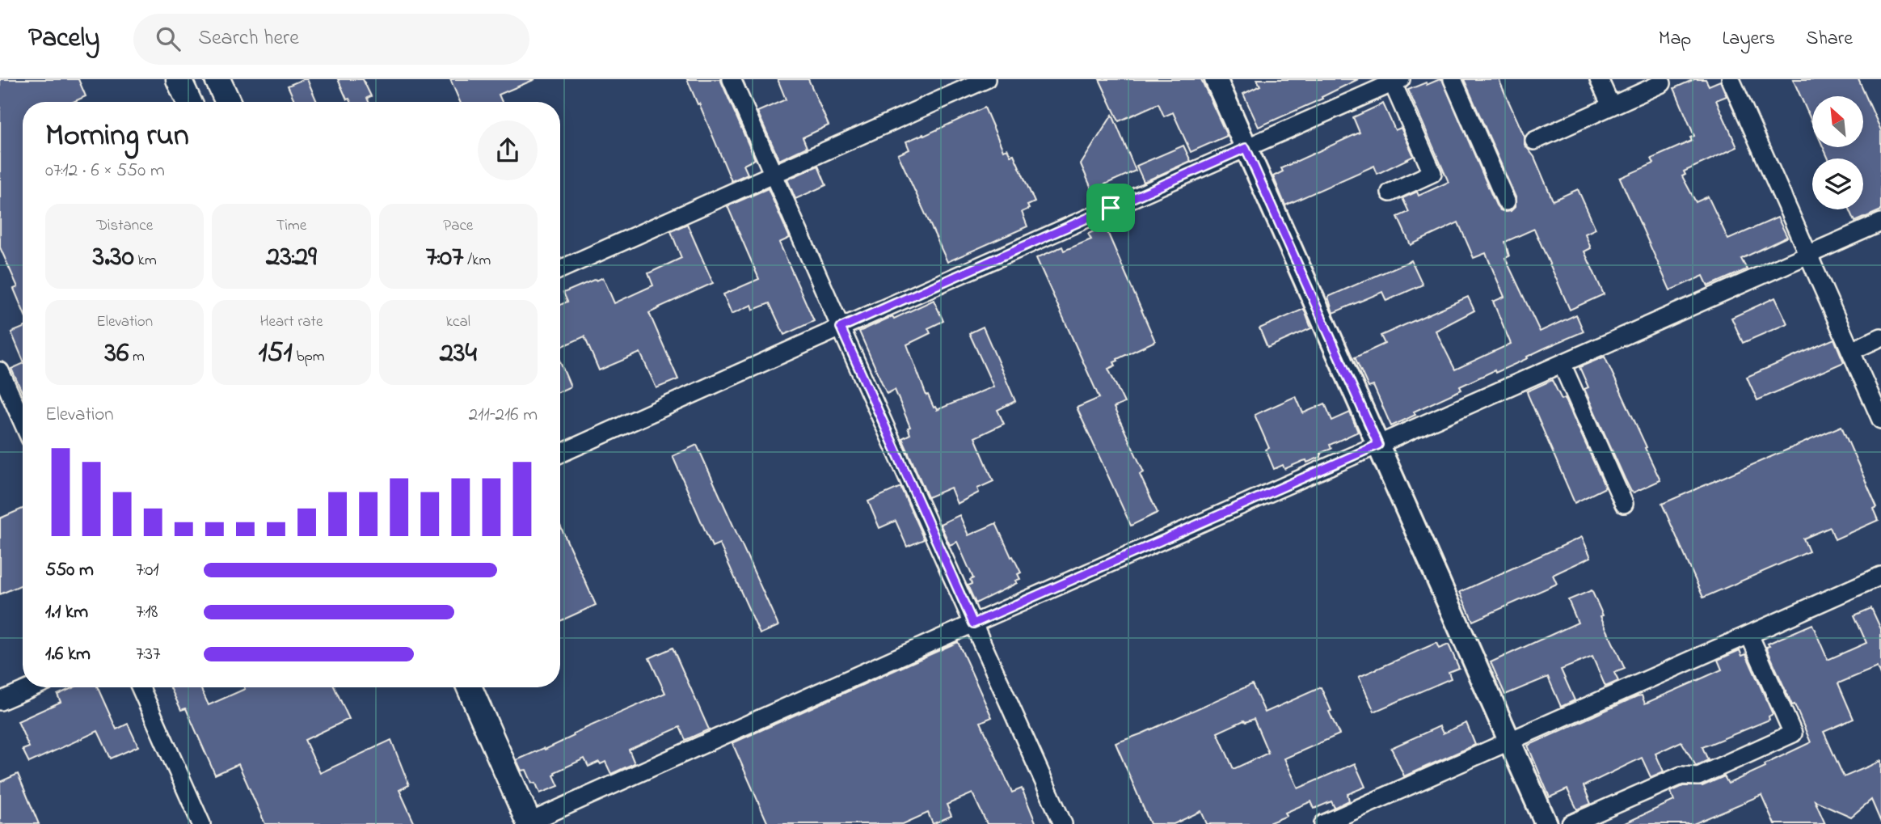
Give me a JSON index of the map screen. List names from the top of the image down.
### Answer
{
  "north": "top left",
  "page": {
    "header": "Pacely",
    "search": "Search here",
    "nav": ["Map", "Layers", "Share"],
    "heading": ["Morning run", "07:12 · 6 × 550 m"],
    "stats": [
      ["Distance", "3.30 km"],
      ["Time", "23:29"],
      ["Pace", "7:07 /km"],
      ["Elevation", "36 m"],
      ["Heart rate", "151 bpm"],
      ["kcal", "234"]
    ],
    "chart": ["Elevation", "211–216 m"],
    "list": [
      {
        "name": "550 m",
        "note": "7:01"
      },
      {
        "name": "1.1 km",
        "note": "7:18"
      },
      {
        "name": "1.6 km",
        "note": "7:37"
      }
    ]
  }
}
